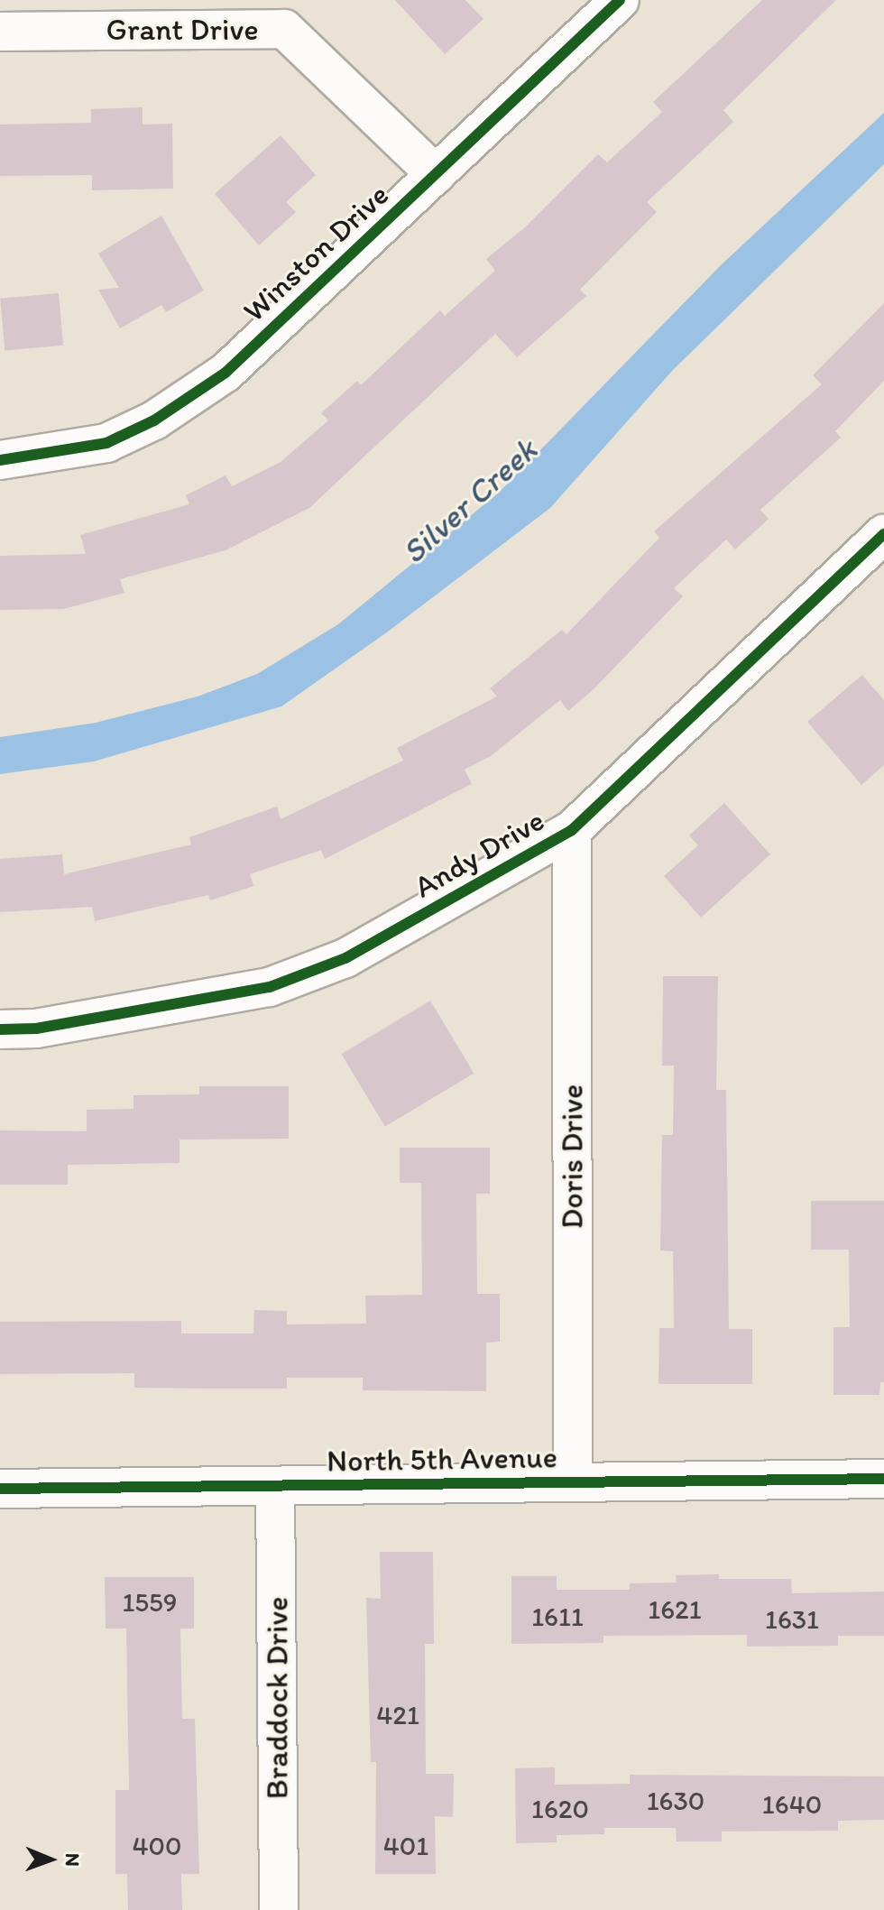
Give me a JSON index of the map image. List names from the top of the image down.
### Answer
{
  "streets": {
    "street": [
      "Grant Drive",
      "Winston Drive",
      "Andy Drive",
      "Doris Drive",
      "North 5th Avenue",
      "Braddock Drive"
    ]
  },
  "crossings": [
    ["Grant Drive", "Winston Drive"],
    ["Andy Drive", "Doris Drive"],
    ["Doris Drive", "North 5th Avenue"],
    ["North 5th Avenue", "Braddock Drive"]
  ],
  "water": ["Silver Creek"],
  "house_numbers": [
    "1559",
    "1621",
    "1611",
    "1631",
    "421",
    "1630",
    "1640",
    "1620",
    "400",
    "401"
  ],
  "north": "right"
}
